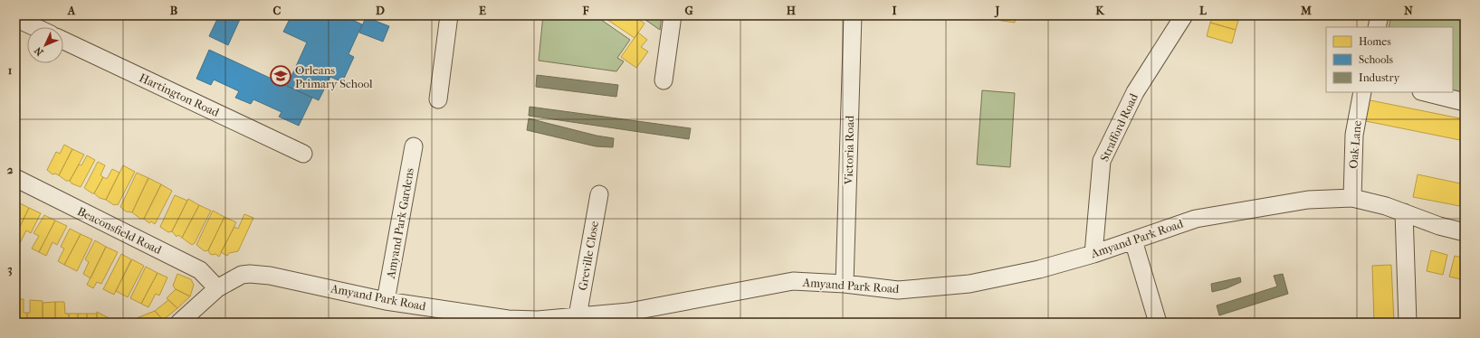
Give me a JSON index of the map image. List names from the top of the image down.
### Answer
{
  "streets": {
    "street": [
      "Hartington Road",
      "Strafford Road",
      "Oak Lane",
      "Victoria Road",
      "Amyand Park Gardens",
      "Beaconsfield Road",
      "Amyand Park Road",
      "Greville Close"
    ]
  },
  "crossings": [
    ["Strafford Road", "Amyand Park Road"],
    ["Oak Lane", "Amyand Park Road"],
    ["Victoria Road", "Amyand Park Road"],
    ["Amyand Park Gardens", "Amyand Park Road"],
    ["Beaconsfield Road", "Amyand Park Road"],
    ["Amyand Park Road", "Greville Close"]
  ],
  "places": {
    "school or university": ["Orleans Primary School"]
  },
  "legend": ["Homes", "Schools", "Industry"],
  "north": "bottom left",
  "grid": {
    "columns": [
      "A",
      "B",
      "C",
      "D",
      "E",
      "F",
      "G",
      "H",
      "I",
      "J",
      "K",
      "L",
      "M",
      "N"
    ],
    "rows": ["1", "2", "3"]
  }
}
